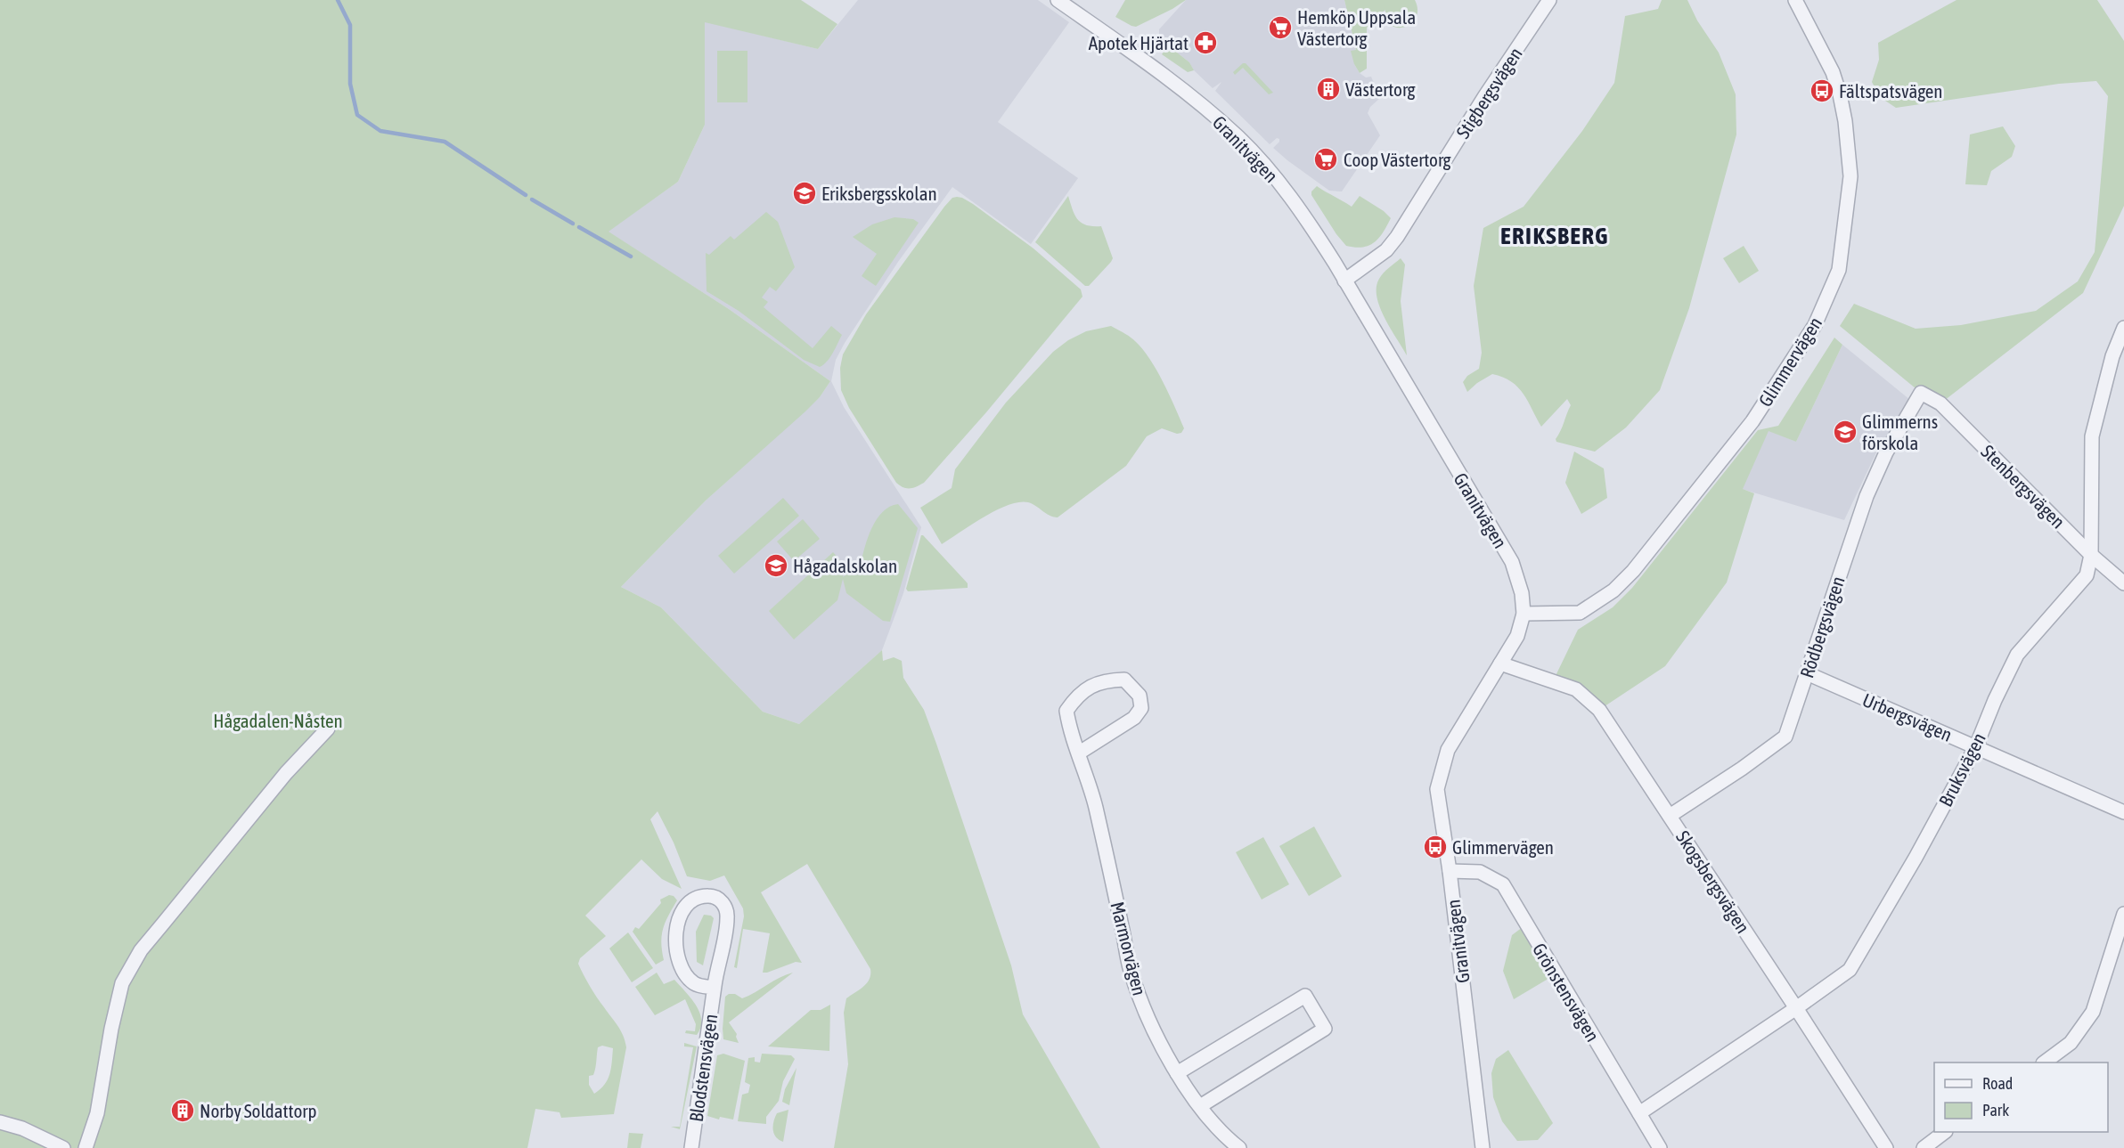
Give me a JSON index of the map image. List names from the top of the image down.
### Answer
{
  "streets": {
    "street": [
      "Stigbergsvägen",
      "Granitvägen",
      "Glimmervägen",
      "Stenbergsvägen",
      "Rödbergsvägen",
      "Urbergsvägen",
      "Bruksvägen",
      "Skogsbergsvägen",
      "Marmorvägen",
      "Grönstensvägen",
      "Blodstensvägen"
    ]
  },
  "crossings": [
    ["Stigbergsvägen", "Granitvägen"],
    ["Granitvägen", "Glimmervägen"],
    ["Granitvägen", "Skogsbergsvägen"],
    ["Granitvägen", "Grönstensvägen"],
    ["Stenbergsvägen", "Rödbergsvägen"],
    ["Stenbergsvägen", "Bruksvägen"],
    ["Rödbergsvägen", "Urbergsvägen"],
    ["Rödbergsvägen", "Skogsbergsvägen"],
    ["Urbergsvägen", "Bruksvägen"],
    ["Bruksvägen", "Skogsbergsvägen"],
    ["Bruksvägen", "Grönstensvägen"]
  ],
  "districts": ["ERIKSBERG"],
  "parks": ["Hågadalen-Nåsten"],
  "places": {
    "supermarket": ["Hemköp Uppsala Västertorg", "Coop Västertorg"],
    "pharmacy": ["Apotek Hjärtat"],
    "building": ["Västertorg", "Norby Soldattorp"],
    "bus stop": ["Fältspatsvägen", "Glimmervägen"],
    "school or university": ["Eriksbergsskolan", "Glimmerns förskola", "Hågadalskolan"]
  },
  "legend": ["Road", "Park"]
}
